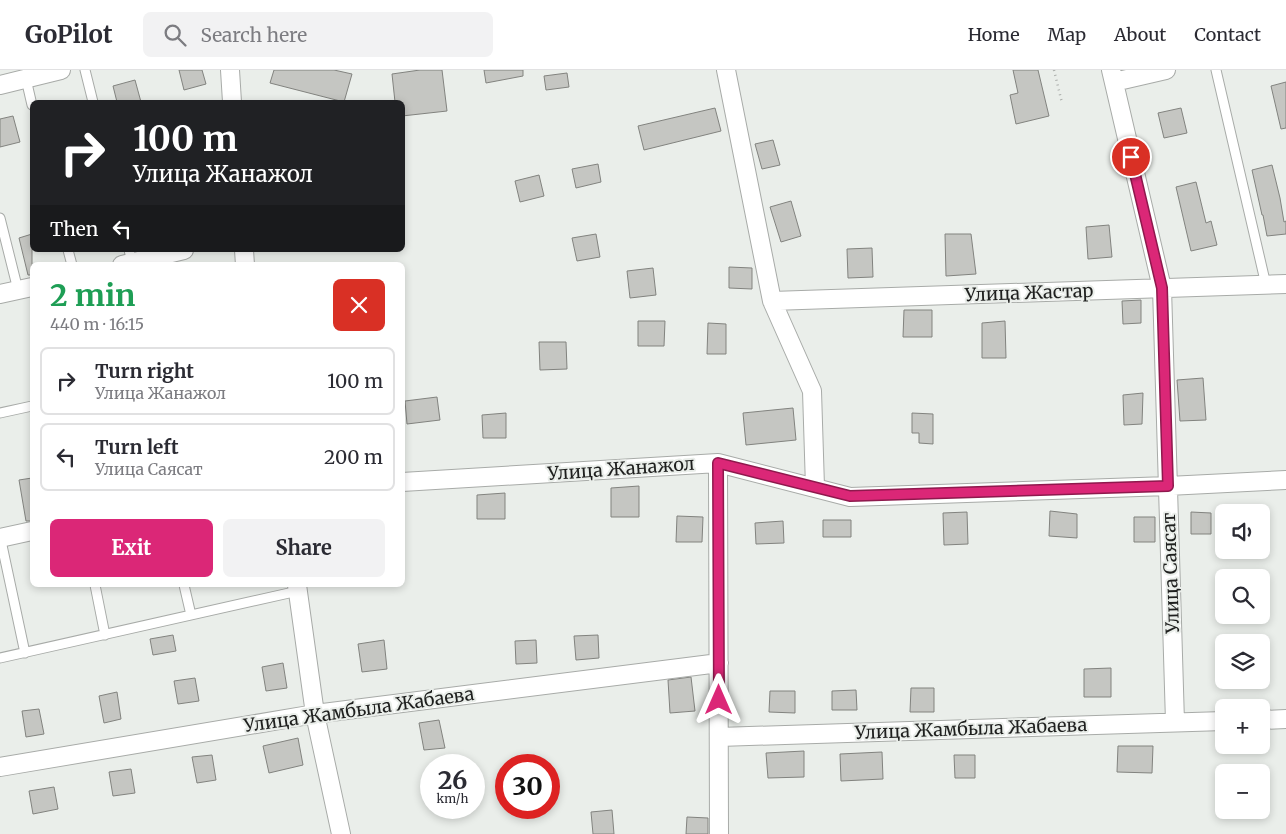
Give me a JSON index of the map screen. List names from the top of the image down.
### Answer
{
  "streets": {
    "street": [
      "Улица Жастар",
      "Улица Жанажол",
      "Улица Саясат",
      "Улица Жамбыла Жабаева"
    ]
  },
  "crossings": [
    ["Улица Жастар", "Улица Саясат"],
    ["Улица Жанажол", "Улица Саясат"],
    ["Улица Саясат", "Улица Жамбыла Жабаева"]
  ],
  "page": {
    "header": "GoPilot",
    "search": "Search here",
    "nav": [
      "Home",
      "Map",
      "About",
      "Contact"
    ],
    "turn": ["100 m", "Улица Жанажол"],
    "then": "Then",
    "heading": ["2 min", "440 m · 16:15"],
    "list": [
      {
        "name": "Turn right",
        "note": "Улица Жанажол",
        "value": "100 m"
      },
      {
        "name": "Turn left",
        "note": "Улица Саясат",
        "value": "200 m"
      }
    ],
    "map_buttons": ["+", "−"],
    "buttons": ["Exit", "Share"],
    "speed": "26 km/h",
    "limit": "30"
  }
}
